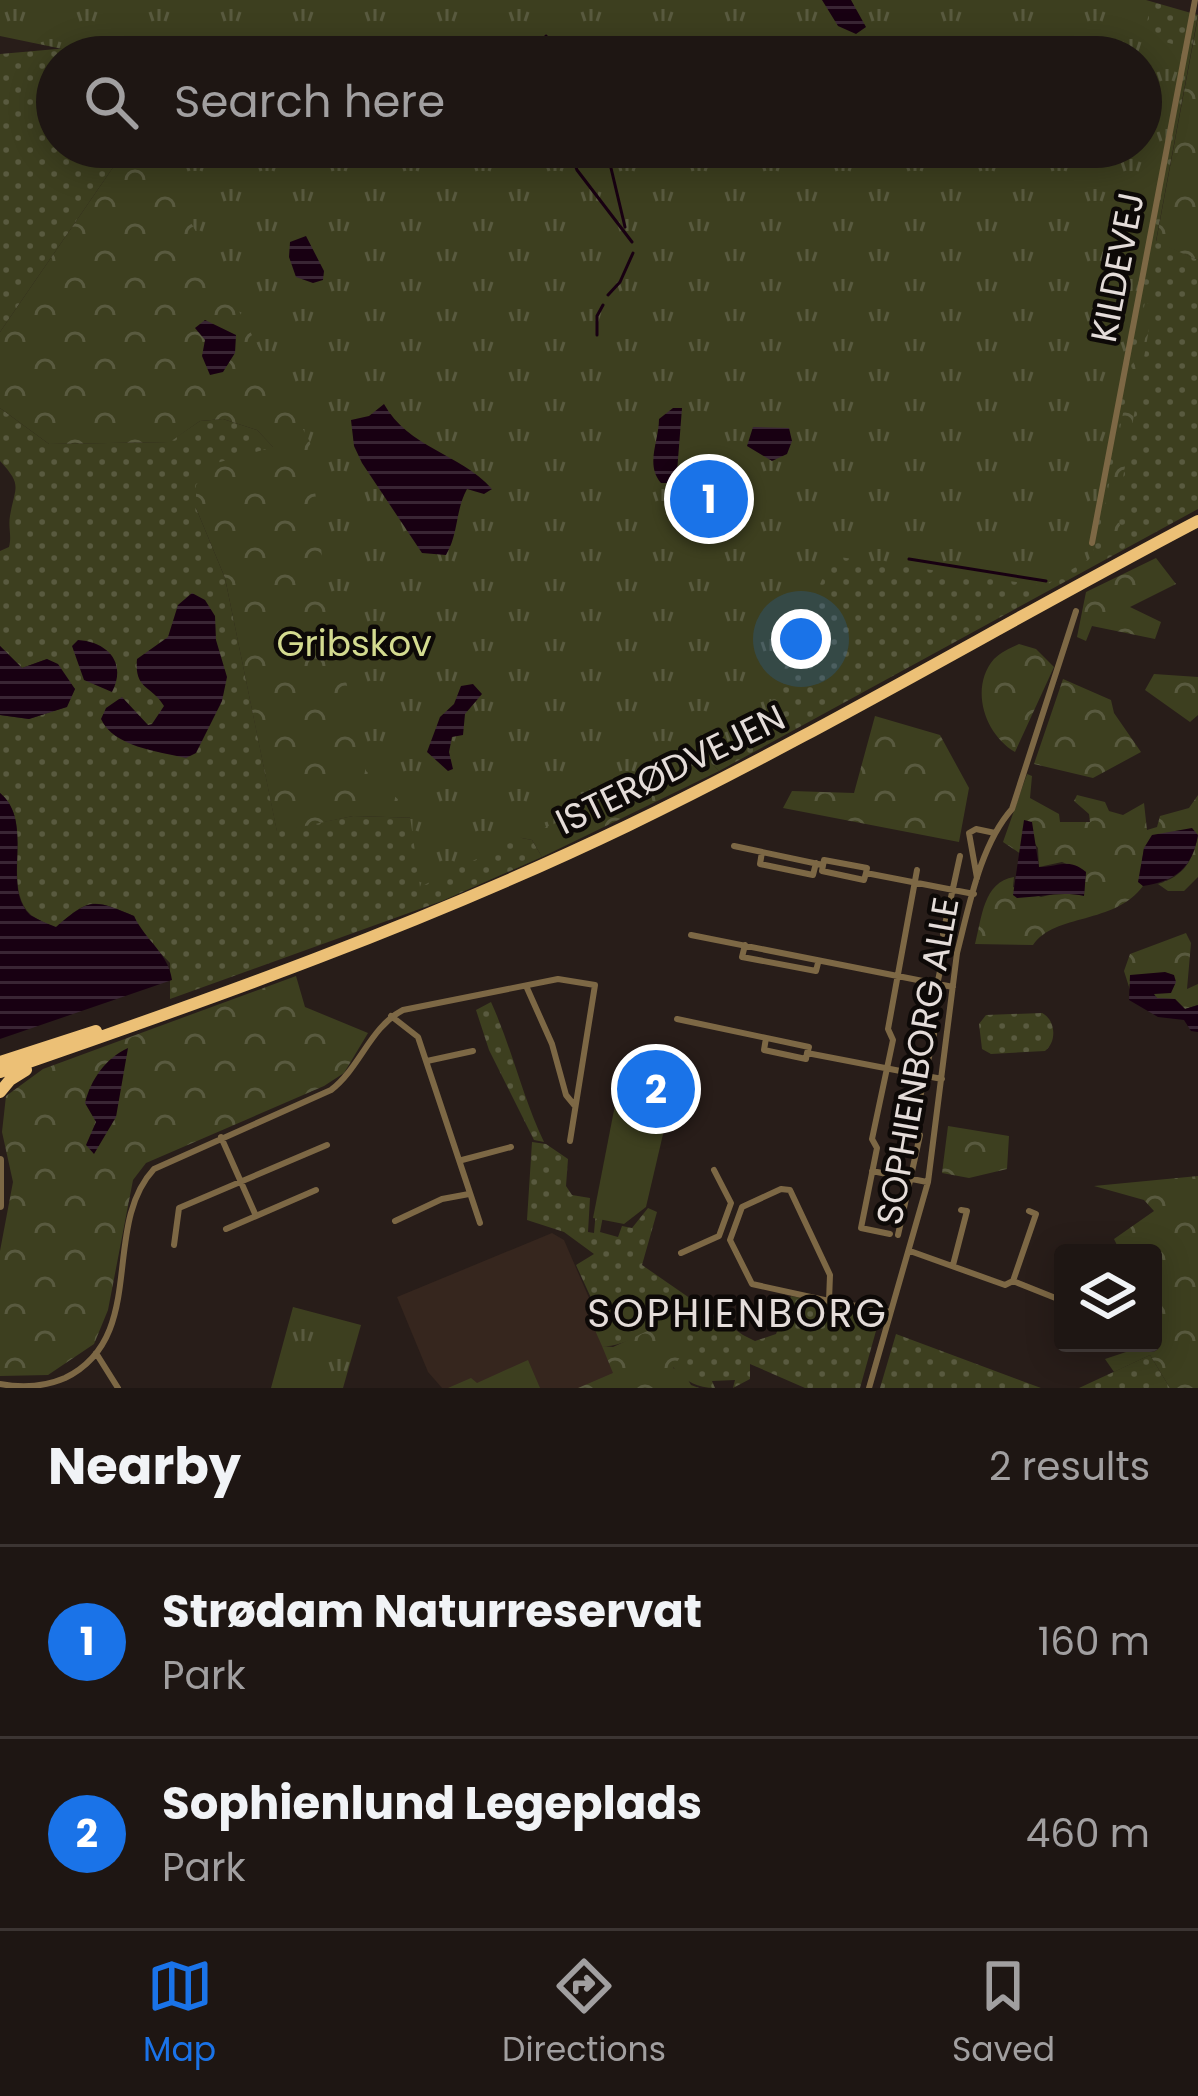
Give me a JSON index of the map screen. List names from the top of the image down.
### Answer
{
  "streets": {
    "highway": ["ISTERØDVEJEN"],
    "street": ["KILDEVEJ", "SOPHIENBORG ALLE"]
  },
  "districts": ["SOPHIENBORG"],
  "parks": ["Gribskov"],
  "page": {
    "search": "Search here",
    "pins": ["1", "2"],
    "heading": ["Nearby", "2 results"],
    "list": [
      {
        "mark": "1",
        "name": "Strødam Naturreservat",
        "note": "Park",
        "value": "160 m"
      },
      {
        "mark": "2",
        "name": "Sophienlund Legeplads",
        "note": "Park",
        "value": "460 m"
      }
    ],
    "nav": ["Map", "Directions", "Saved"]
  }
}
